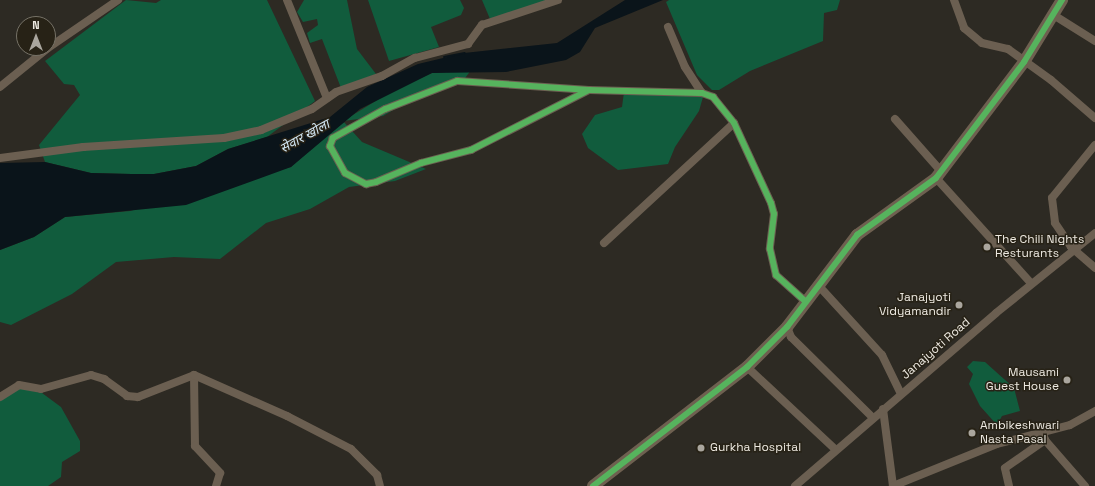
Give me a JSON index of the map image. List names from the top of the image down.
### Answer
{
  "streets": {
    "street": ["Janajyoti Road"]
  },
  "water": ["सेवार खोला"],
  "places": [
    "The Chili Nights Resturants",
    "Janajyoti Vidyamandir",
    "Mausami Guest House",
    "Ambikeshwari Nasta Pasal",
    "Gurkha Hospital"
  ],
  "north": "top"
}
